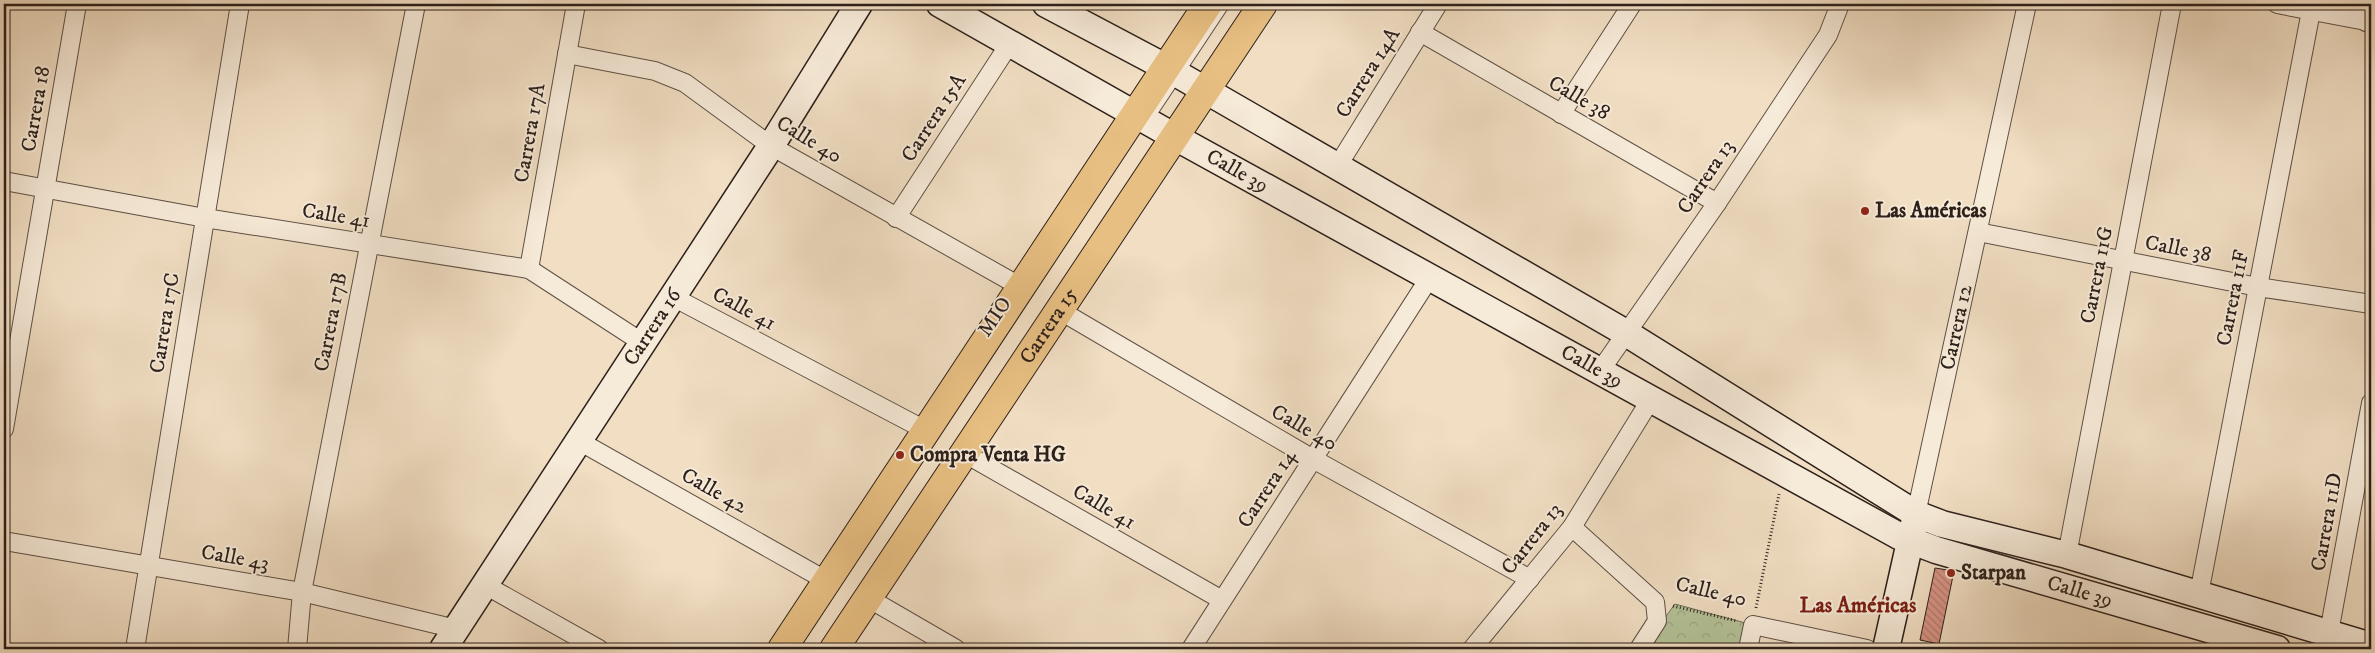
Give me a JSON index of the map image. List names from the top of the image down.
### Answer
{
  "streets": {
    "main road": ["Carrera 15"],
    "street": [
      "Carrera 14A",
      "Calle 38",
      "Carrera 18",
      "Carrera 15A",
      "Carrera 17A",
      "Calle 40",
      "Calle 39",
      "Carrera 13",
      "Calle 41",
      "Carrera 11G",
      "Carrera 11F",
      "Carrera 17B",
      "Carrera 17C",
      "Carrera 12",
      "Carrera 16",
      "Carrera 14",
      "Calle 42",
      "Carrera 11D",
      "Calle 43"
    ]
  },
  "crossings": [
    ["Carrera 14A", "Calle 38"],
    ["Carrera 14A", "Calle 39"],
    ["Calle 38", "Carrera 13"],
    ["Calle 38", "Carrera 11G"],
    ["Calle 38", "Carrera 11F"],
    ["Calle 38", "Carrera 12"],
    ["Carrera 18", "Calle 41"],
    ["Carrera 15A", "Calle 40"],
    ["Carrera 15A", "Calle 39"],
    ["Carrera 17A", "Calle 40"],
    ["Carrera 17A", "Calle 41"],
    ["Calle 40", "Carrera 13"],
    ["Calle 40", "Carrera 15"],
    ["Calle 40", "Carrera 16"],
    ["Calle 40", "Carrera 14"],
    ["Calle 39", "Carrera 13"],
    ["Calle 39", "Carrera 11G"],
    ["Calle 39", "Carrera 11F"],
    ["Calle 39", "Carrera 15"],
    ["Calle 39", "Carrera 12"],
    ["Calle 39", "Carrera 14"],
    ["Calle 39", "Carrera 11D"],
    ["Calle 41", "Carrera 17B"],
    ["Calle 41", "Carrera 17C"],
    ["Calle 41", "Carrera 15"],
    ["Calle 41", "Carrera 16"],
    ["Calle 41", "Carrera 14"],
    ["Carrera 17B", "Calle 43"],
    ["Carrera 17C", "Calle 43"],
    ["Carrera 15", "Calle 42"],
    ["Carrera 16", "Calle 42"],
    ["Carrera 16", "Calle 43"]
  ],
  "districts": ["Las Américas"],
  "places": ["Las Américas", "Compra Venta HG", "Starpan"]
}
